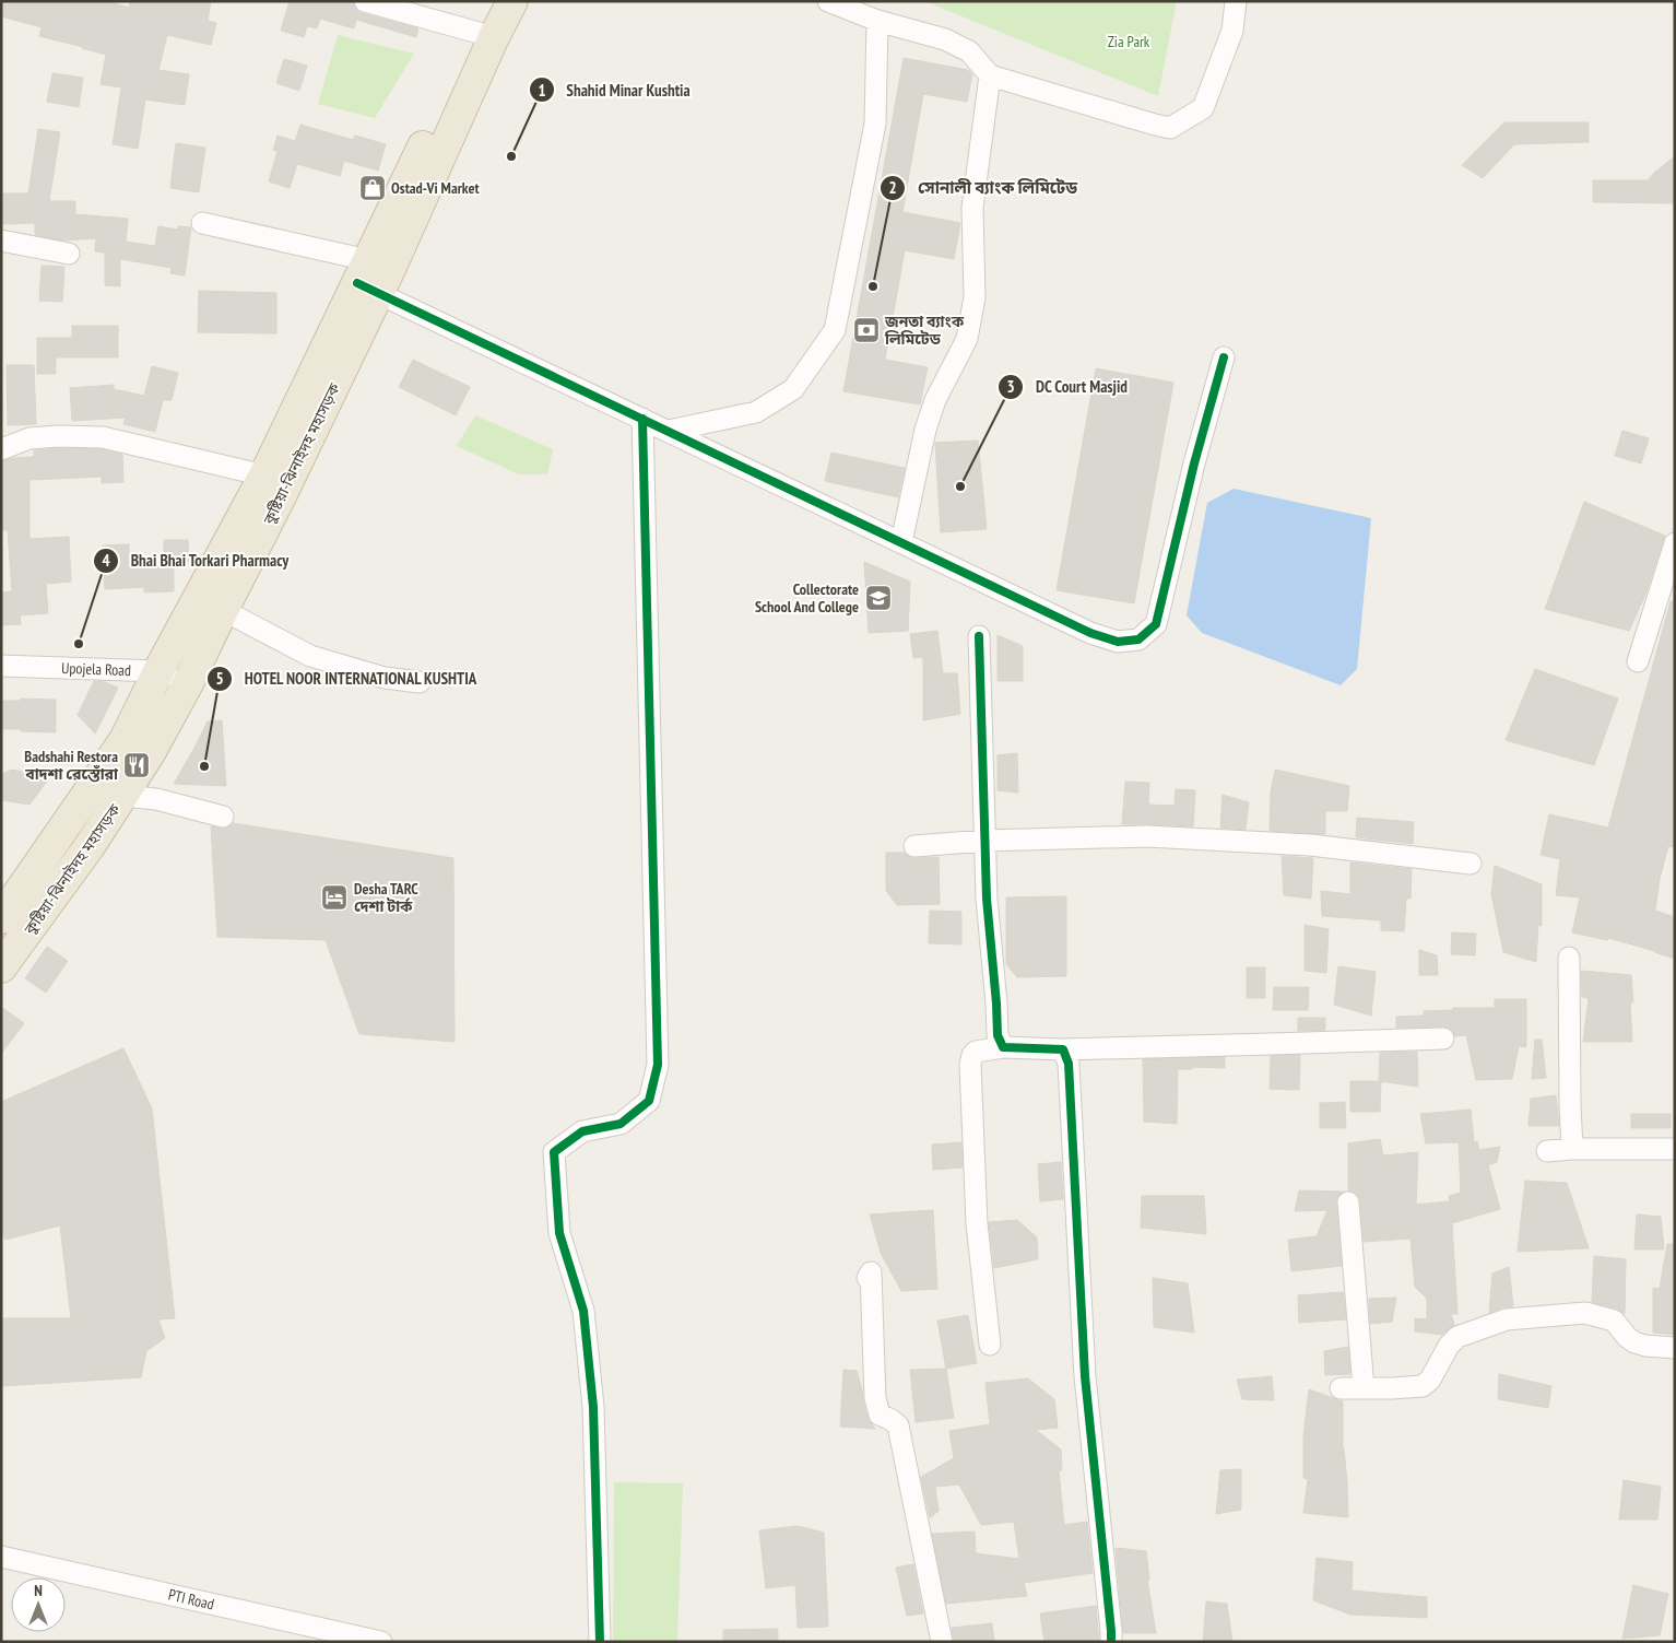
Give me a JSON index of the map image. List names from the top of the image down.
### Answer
{
  "streets": {
    "highway": ["কুষ্টিয়া-ঝিনাইদহ মহাসড়ক"],
    "street": ["Upojela Road", "PTI Road"]
  },
  "crossings": [
    ["কুষ্টিয়া-ঝিনাইদহ মহাসড়ক", "Upojela Road"]
  ],
  "parks": ["Zia Park"],
  "places": {
    "other": [
      "Shahid Minar Kushtia",
      "সোনালী ব্যাংক লিমিটেড",
      "DC Court Masjid",
      "Bhai Bhai Torkari Pharmacy",
      "HOTEL NOOR INTERNATIONAL KUSHTIA"
    ],
    "shop": ["Ostad-Vi Market"],
    "bank": ["জনতা ব্যাংক লিমিটেড"],
    "school or university": ["Collectorate School And College"],
    "restaurant": ["Badshahi Restora বাদশা রেস্তোঁরা"],
    "hotel": ["Desha TARC দেশা টার্ক"]
  },
  "north": "top"
}
